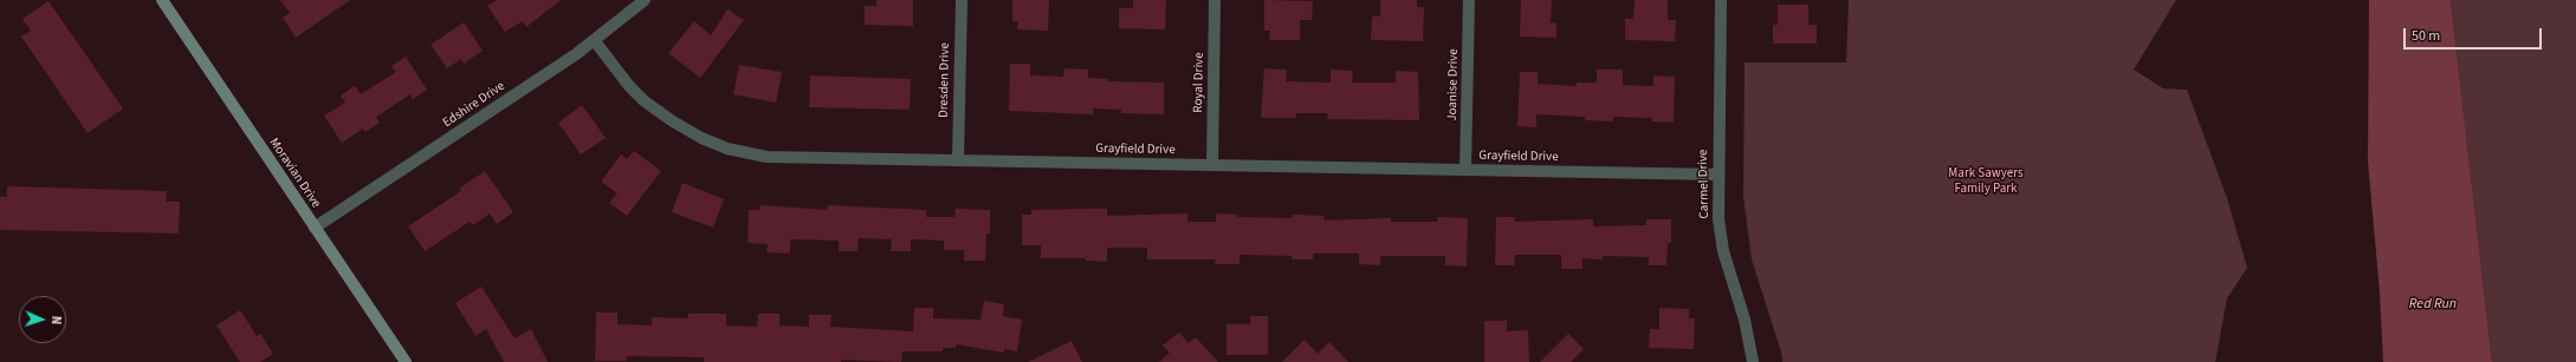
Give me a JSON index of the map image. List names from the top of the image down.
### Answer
{
  "streets": {
    "street": [
      "Dresden Drive",
      "Royal Drive",
      "Joanise Drive",
      "Edshire Drive",
      "Grayfield Drive",
      "Moravian Drive",
      "Carmel Drive"
    ]
  },
  "crossings": [
    ["Dresden Drive", "Grayfield Drive"],
    ["Royal Drive", "Grayfield Drive"],
    ["Joanise Drive", "Grayfield Drive"],
    ["Edshire Drive", "Grayfield Drive"],
    ["Edshire Drive", "Moravian Drive"],
    ["Grayfield Drive", "Carmel Drive"]
  ],
  "water": ["Red Run"],
  "parks": ["Mark Sawyers Family Park"],
  "scale_bar": "50 m",
  "north": "right"
}
